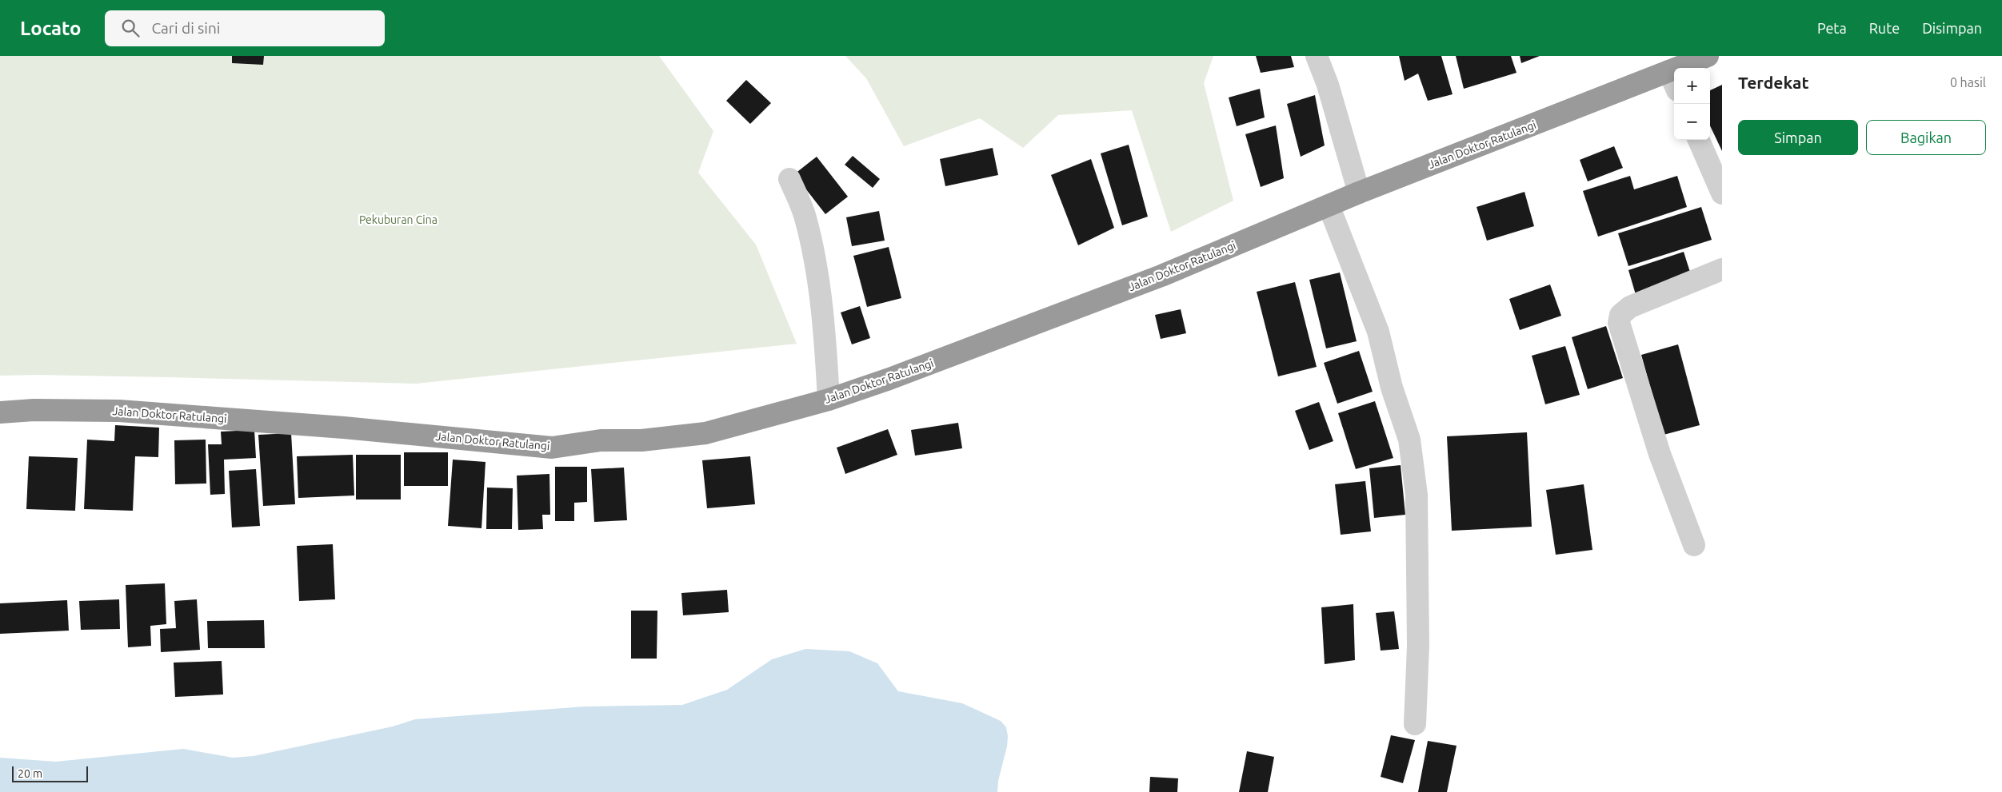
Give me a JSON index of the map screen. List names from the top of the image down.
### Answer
{
  "streets": {
    "highway": ["Jalan Doktor Ratulangi"]
  },
  "parks": ["Pekuburan Cina"],
  "scale_bar": "20 m",
  "page": {
    "header": "Locato",
    "search": "Cari di sini",
    "nav": ["Peta", "Rute", "Disimpan"],
    "heading": ["Terdekat", "0 hasil"],
    "map_buttons": ["+", "−"],
    "buttons": ["Simpan", "Bagikan"],
    "scale": "20 m"
  }
}
